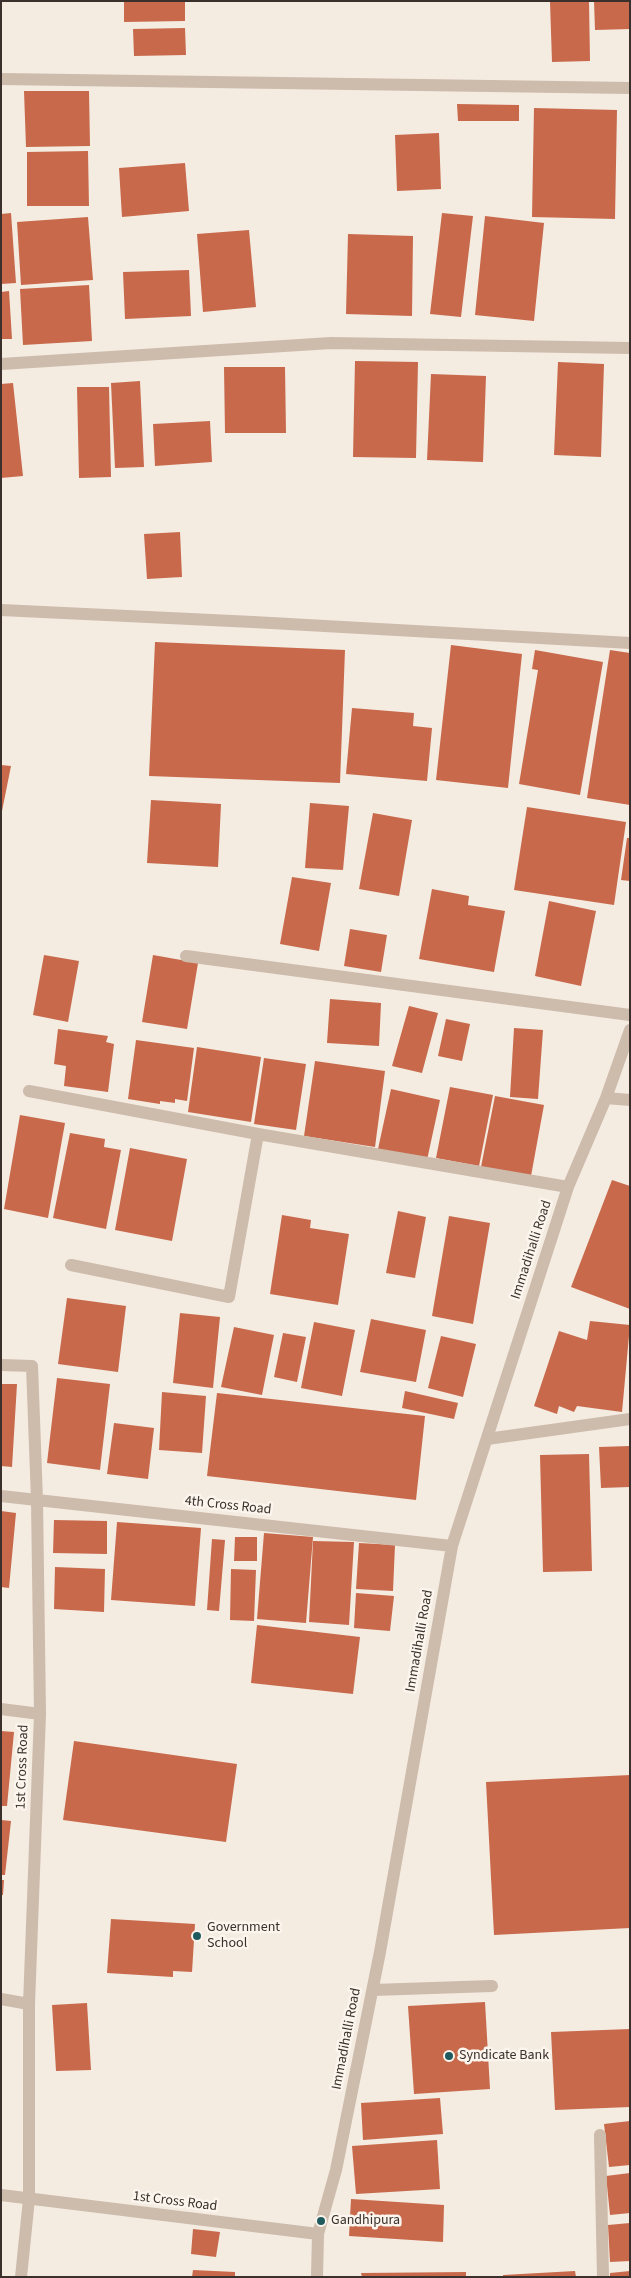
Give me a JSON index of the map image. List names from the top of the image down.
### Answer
{
  "streets": {
    "street": ["Immadihalli Road", "4th Cross Road", "1st Cross Road"]
  },
  "crossings": [
    ["Immadihalli Road", "4th Cross Road"],
    ["Immadihalli Road", "1st Cross Road"],
    ["4th Cross Road", "1st Cross Road"]
  ],
  "places": ["Government School", "Syndicate Bank", "Gandhipura"]
}
